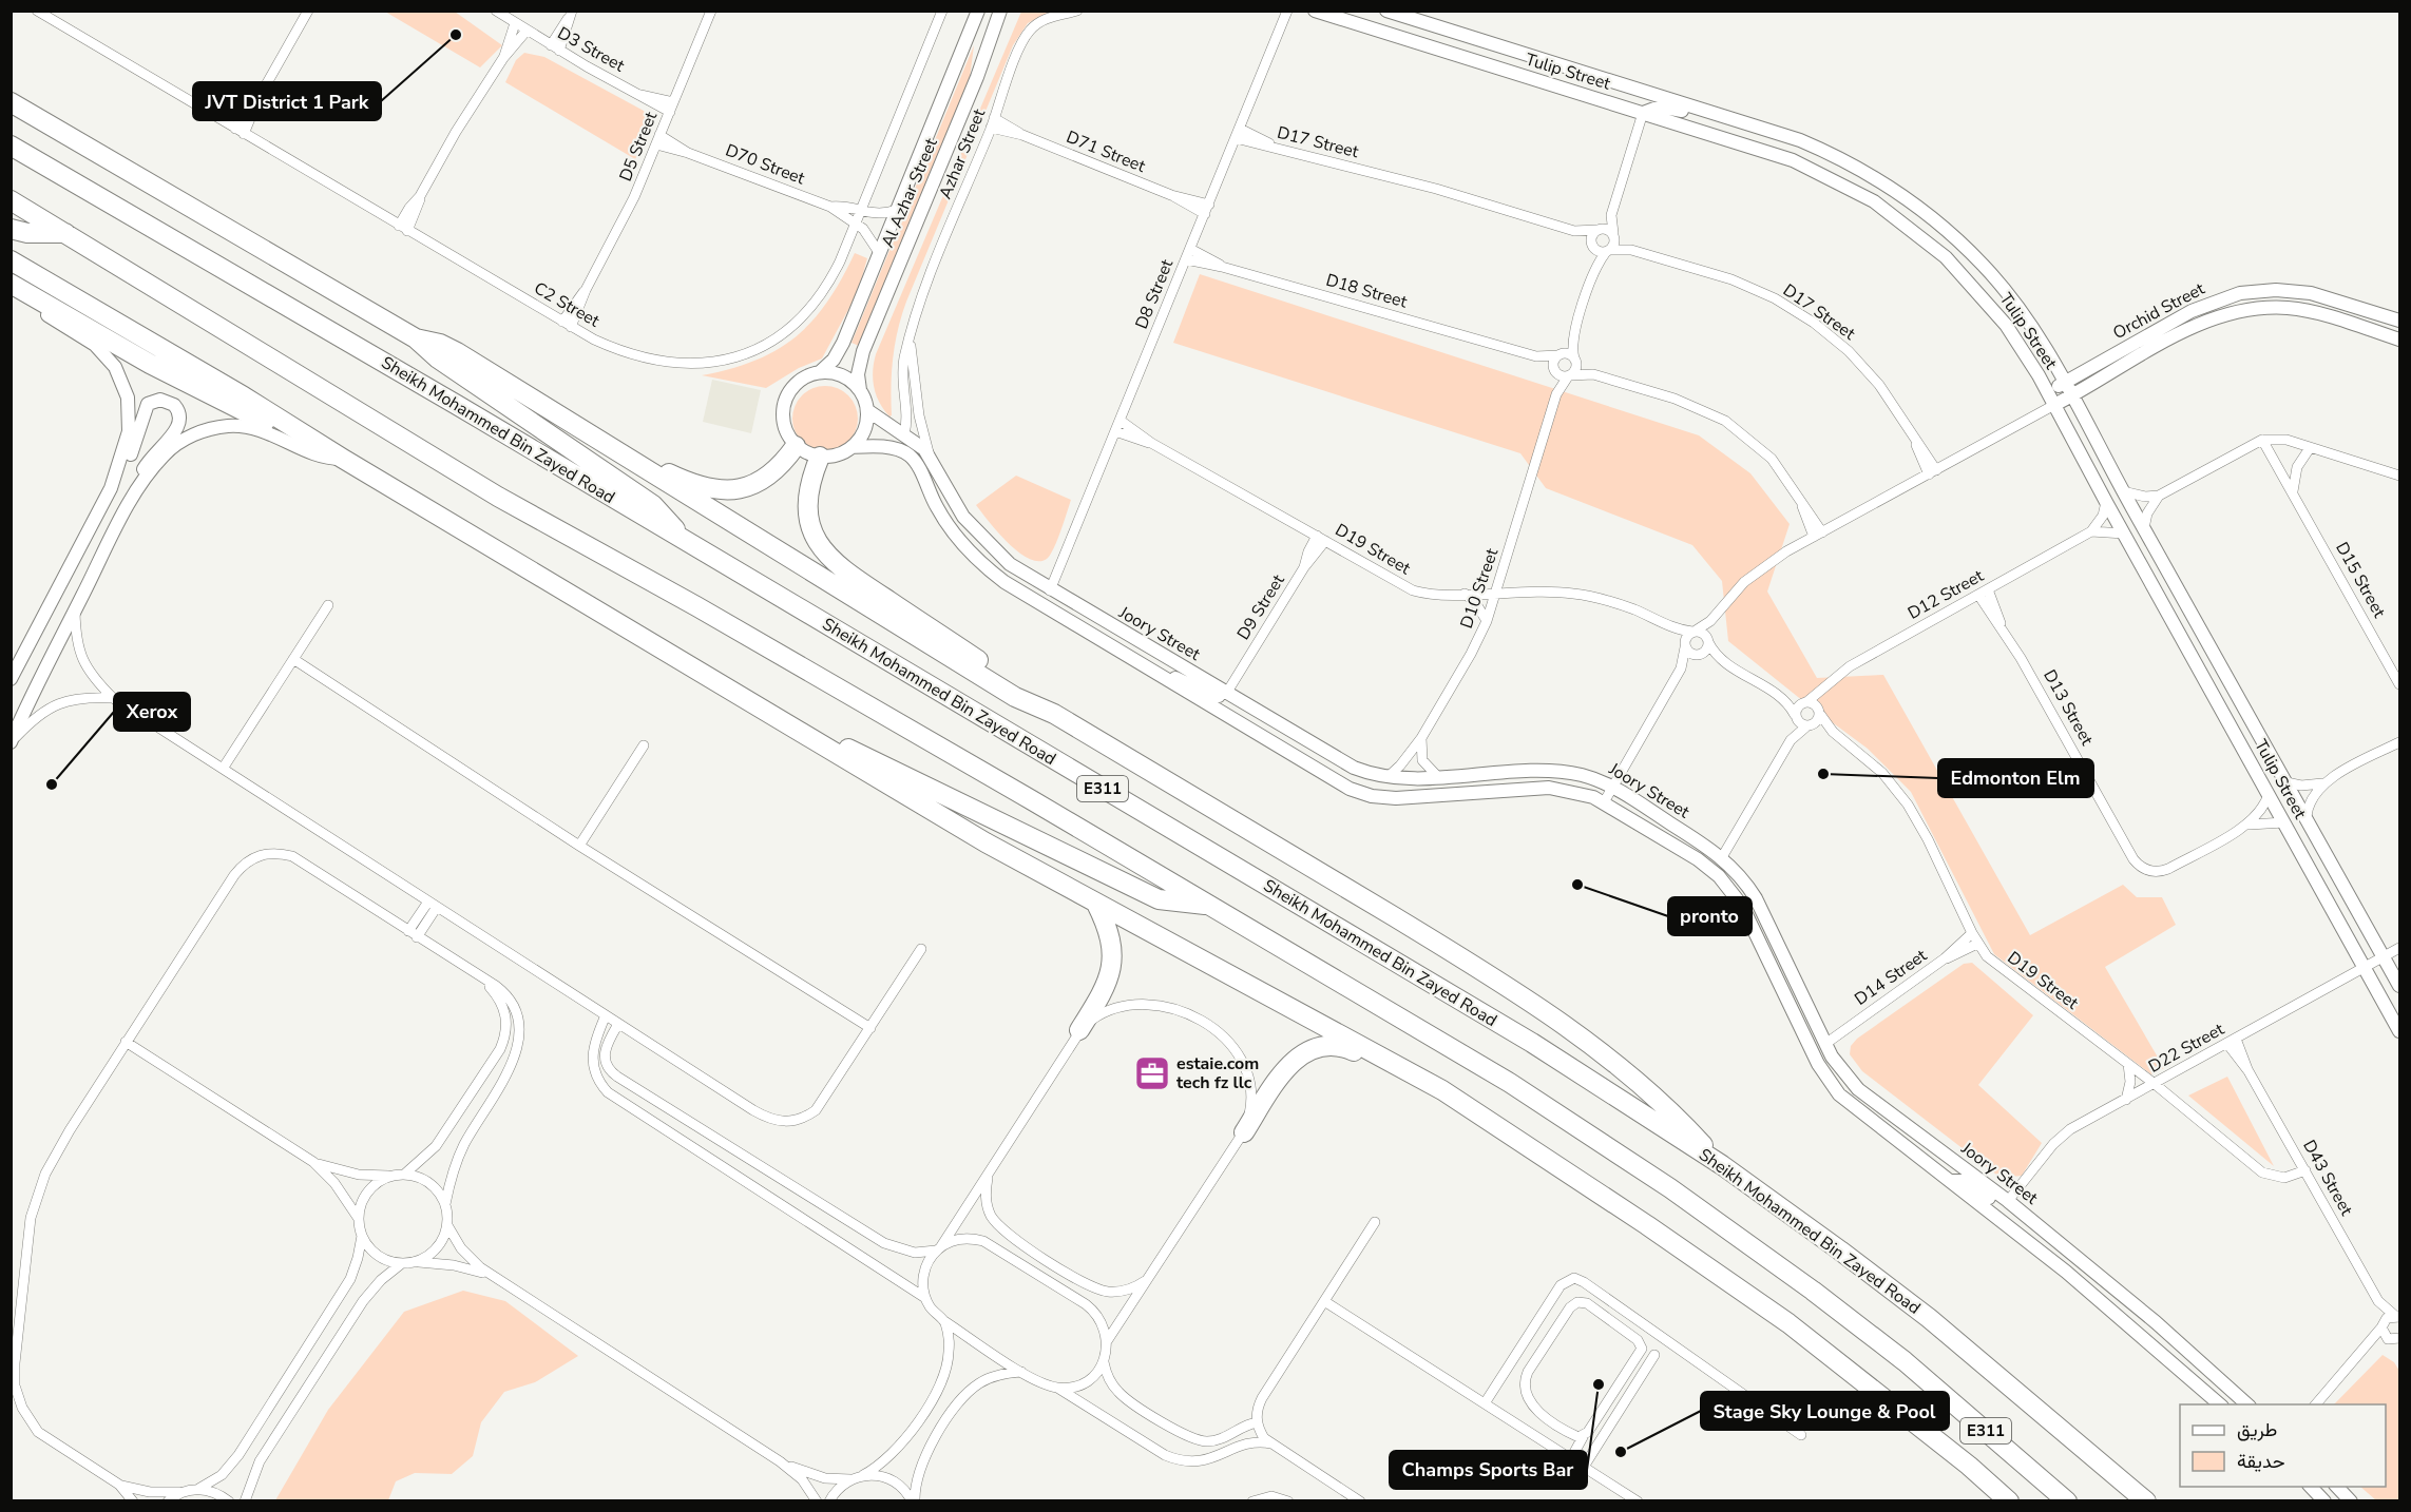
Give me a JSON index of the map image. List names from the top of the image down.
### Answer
{
  "streets": {
    "highway": ["Sheikh Mohammed Bin Zayed Road", "E311"],
    "street": [
      "D3 Street",
      "Tulip Street",
      "D17 Street",
      "D5 Street",
      "D71 Street",
      "Azhar Street",
      "D70 Street",
      "Al Azhar Street",
      "D18 Street",
      "D8 Street",
      "C2 Street",
      "Orchid Street",
      "D19 Street",
      "D15 Street",
      "D10 Street",
      "D12 Street",
      "D9 Street",
      "Joory Street",
      "D13 Street",
      "D14 Street",
      "D22 Street",
      "D43 Street"
    ]
  },
  "crossings": [
    ["D3 Street", "D5 Street"],
    ["Tulip Street", "Orchid Street"],
    ["Tulip Street", "D13 Street"],
    ["Tulip Street", "D22 Street"],
    ["D17 Street", "D8 Street"],
    ["D17 Street", "Orchid Street"],
    ["D5 Street", "D70 Street"],
    ["D5 Street", "C2 Street"],
    ["D71 Street", "Azhar Street"],
    ["D71 Street", "D8 Street"],
    ["Azhar Street", "Joory Street"],
    ["D70 Street", "Al Azhar Street"],
    ["D70 Street", "C2 Street"],
    ["Al Azhar Street", "Joory Street"],
    ["D18 Street", "D8 Street"],
    ["D18 Street", "D10 Street"],
    ["D8 Street", "D19 Street"],
    ["D8 Street", "Joory Street"],
    ["Orchid Street", "D19 Street"],
    ["D19 Street", "D10 Street"],
    ["D19 Street", "D12 Street"],
    ["D19 Street", "D9 Street"],
    ["D19 Street", "D14 Street"],
    ["D19 Street", "D22 Street"],
    ["D19 Street", "D43 Street"],
    ["D10 Street", "Joory Street"],
    ["D12 Street", "D13 Street"],
    ["D9 Street", "Joory Street"],
    ["Joory Street", "D14 Street"],
    ["Joory Street", "D22 Street"],
    ["D22 Street", "D43 Street"]
  ],
  "places": {
    "other": [
      "JVT District 1 Park",
      "Edmonton Elm",
      "Xerox",
      "pronto",
      "Champs Sports Bar",
      "Stage Sky Lounge & Pool"
    ],
    "office": ["estaie.com tech fz llc"]
  },
  "legend": ["طريق", "حديقة"]
}
